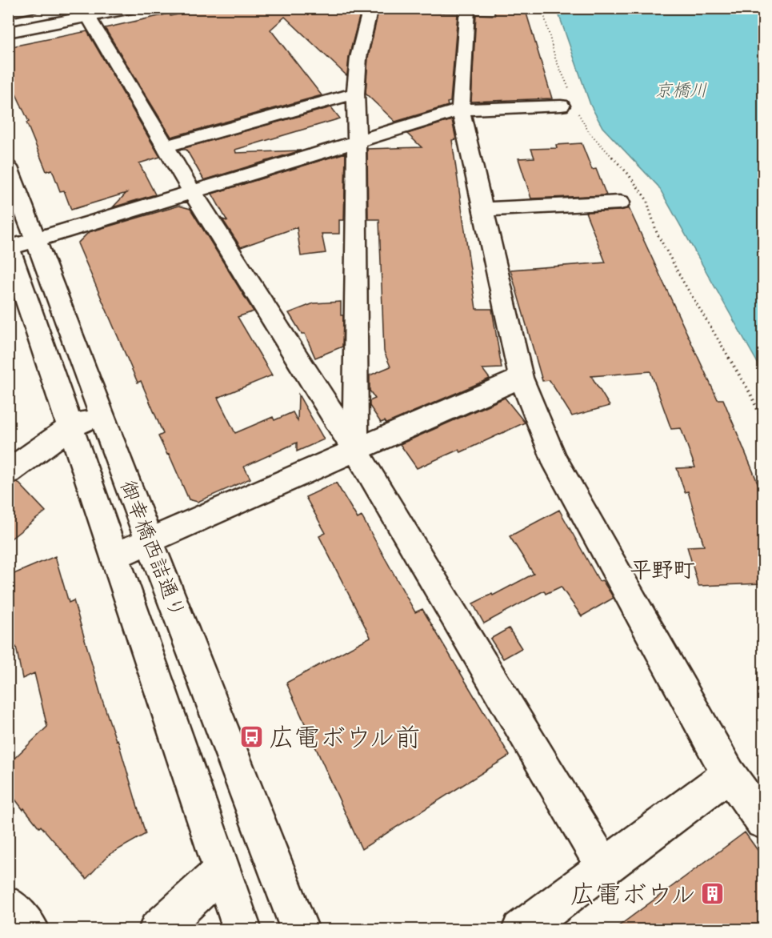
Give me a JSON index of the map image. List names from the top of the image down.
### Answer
{
  "streets": {
    "main road": ["御幸橋西詰通り"]
  },
  "districts": ["平野町"],
  "water": ["京橋川"],
  "places": {
    "bus stop": ["広電ボウル前"],
    "building": ["広電ボウル"]
  }
}
